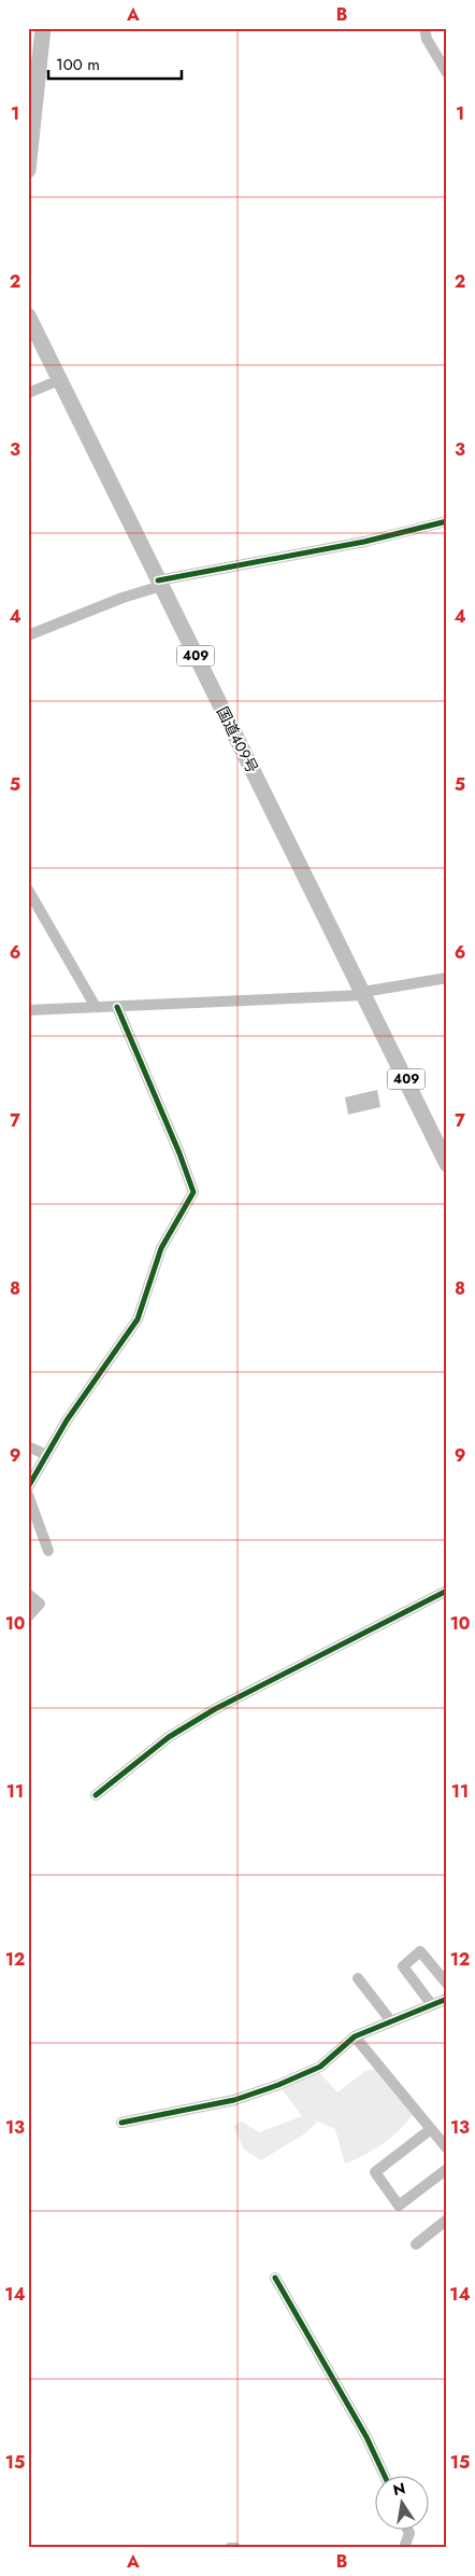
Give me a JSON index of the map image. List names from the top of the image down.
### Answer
{
  "streets": {
    "highway": ["409", "国道409号"]
  },
  "scale_bar": "100 m",
  "north": "top",
  "grid": {
    "columns": ["A", "B"],
    "rows": [
      "1",
      "2",
      "3",
      "4",
      "5",
      "6",
      "7",
      "8",
      "9",
      "10",
      "11",
      "12",
      "13",
      "14",
      "15"
    ]
  }
}
